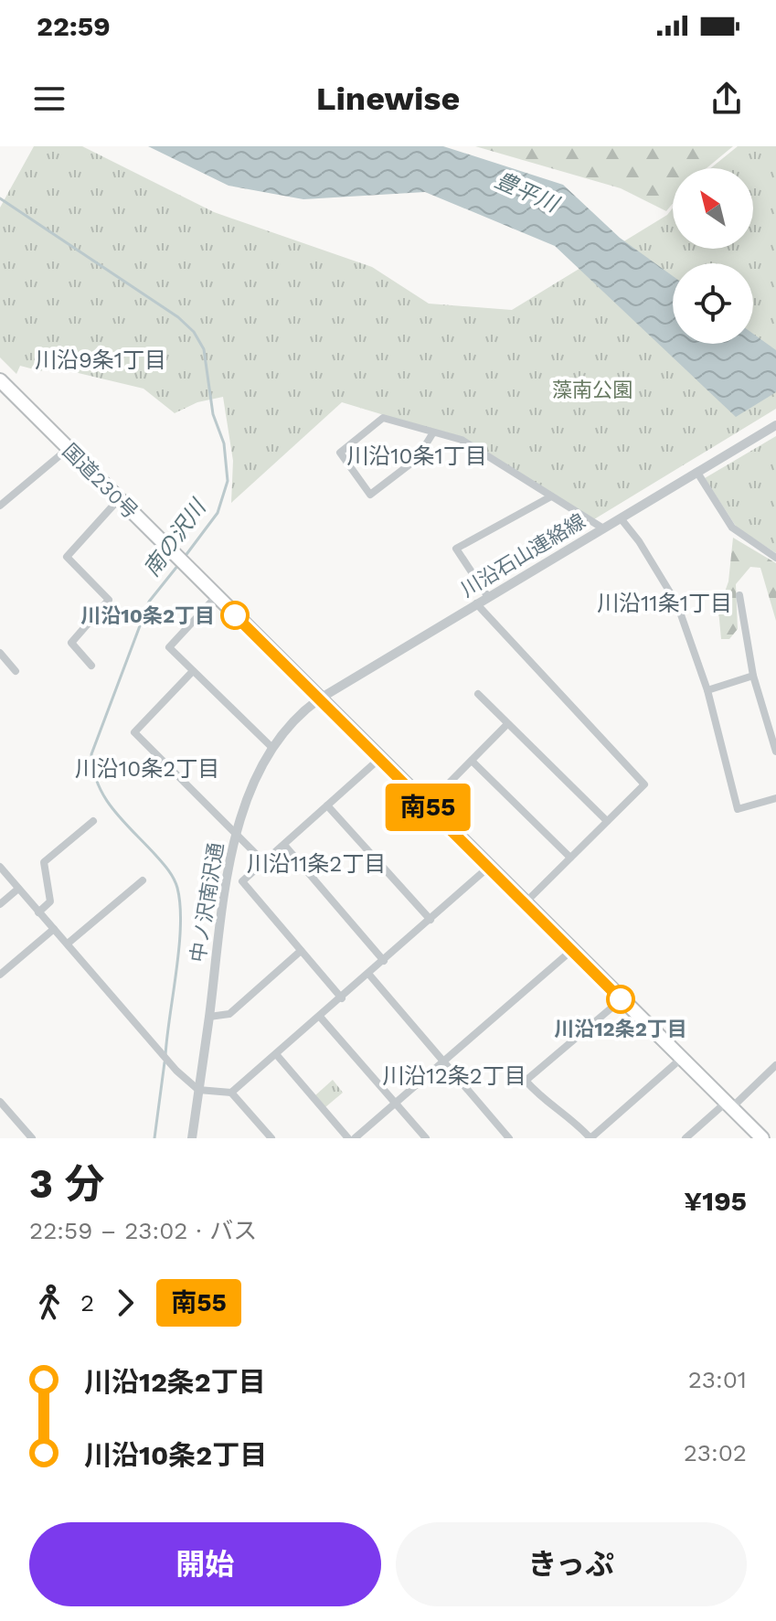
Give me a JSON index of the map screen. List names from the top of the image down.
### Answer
{
  "streets": {
    "highway": ["国道230号"],
    "street": ["川沿石山連絡線", "中ノ沢南沢通"]
  },
  "crossings": [
    ["国道230号", "川沿石山連絡線"],
    ["国道230号", "中ノ沢南沢通"],
    ["川沿石山連絡線", "中ノ沢南沢通"]
  ],
  "districts": [
    "川沿9条1丁目",
    "川沿10条1丁目",
    "川沿11条1丁目",
    "川沿10条2丁目",
    "川沿11条2丁目",
    "川沿12条2丁目"
  ],
  "water": ["豊平川", "南の沢川"],
  "parks": ["藻南公園"],
  "places": ["川沿10条2丁目", "川沿12条2丁目"],
  "lines": ["bus line 南55"],
  "north": "top left",
  "page": {
    "status": "22:59",
    "header": "Linewise",
    "on_map": "南55",
    "heading": ["3 分", "22:59 – 23:02 · バス", "¥195"],
    "legs": ["2", "南55"],
    "list": [
      {
        "name": "川沿12条2丁目",
        "value": "23:01"
      },
      {
        "name": "川沿10条2丁目",
        "value": "23:02"
      }
    ],
    "buttons": ["開始", "きっぷ"]
  }
}
